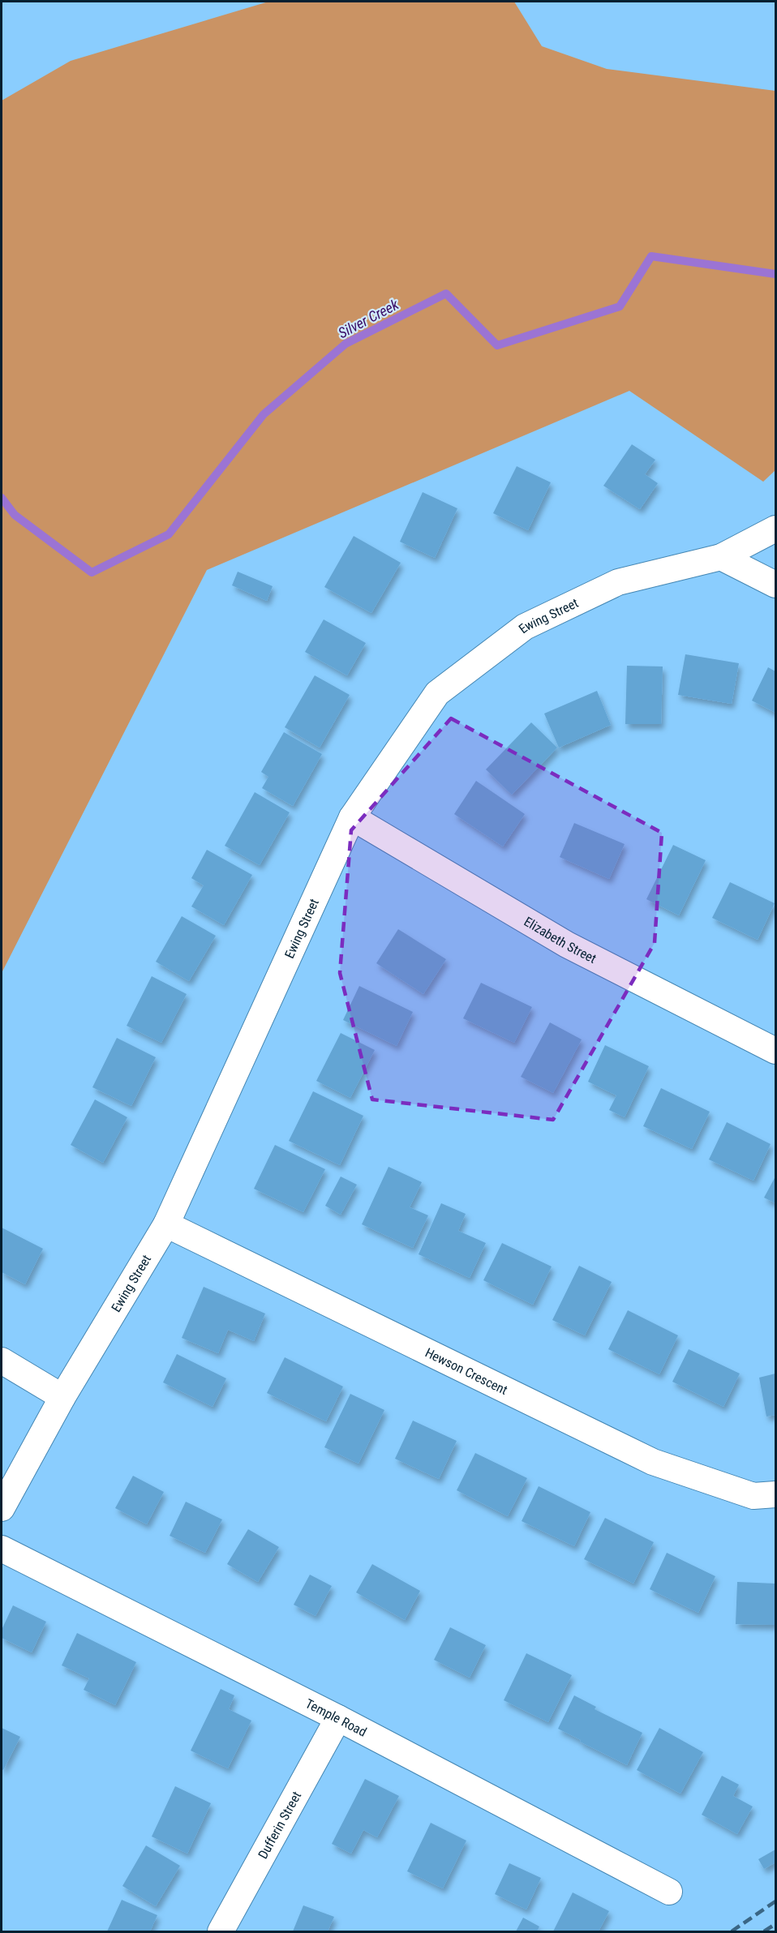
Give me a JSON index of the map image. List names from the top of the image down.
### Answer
{
  "streets": {
    "street": [
      "Ewing Street",
      "Elizabeth Street",
      "Hewson Crescent",
      "Temple Road",
      "Dufferin Street"
    ]
  },
  "crossings": [
    ["Ewing Street", "Elizabeth Street"],
    ["Ewing Street", "Hewson Crescent"],
    ["Temple Road", "Dufferin Street"]
  ],
  "water": ["Silver Creek"]
}
